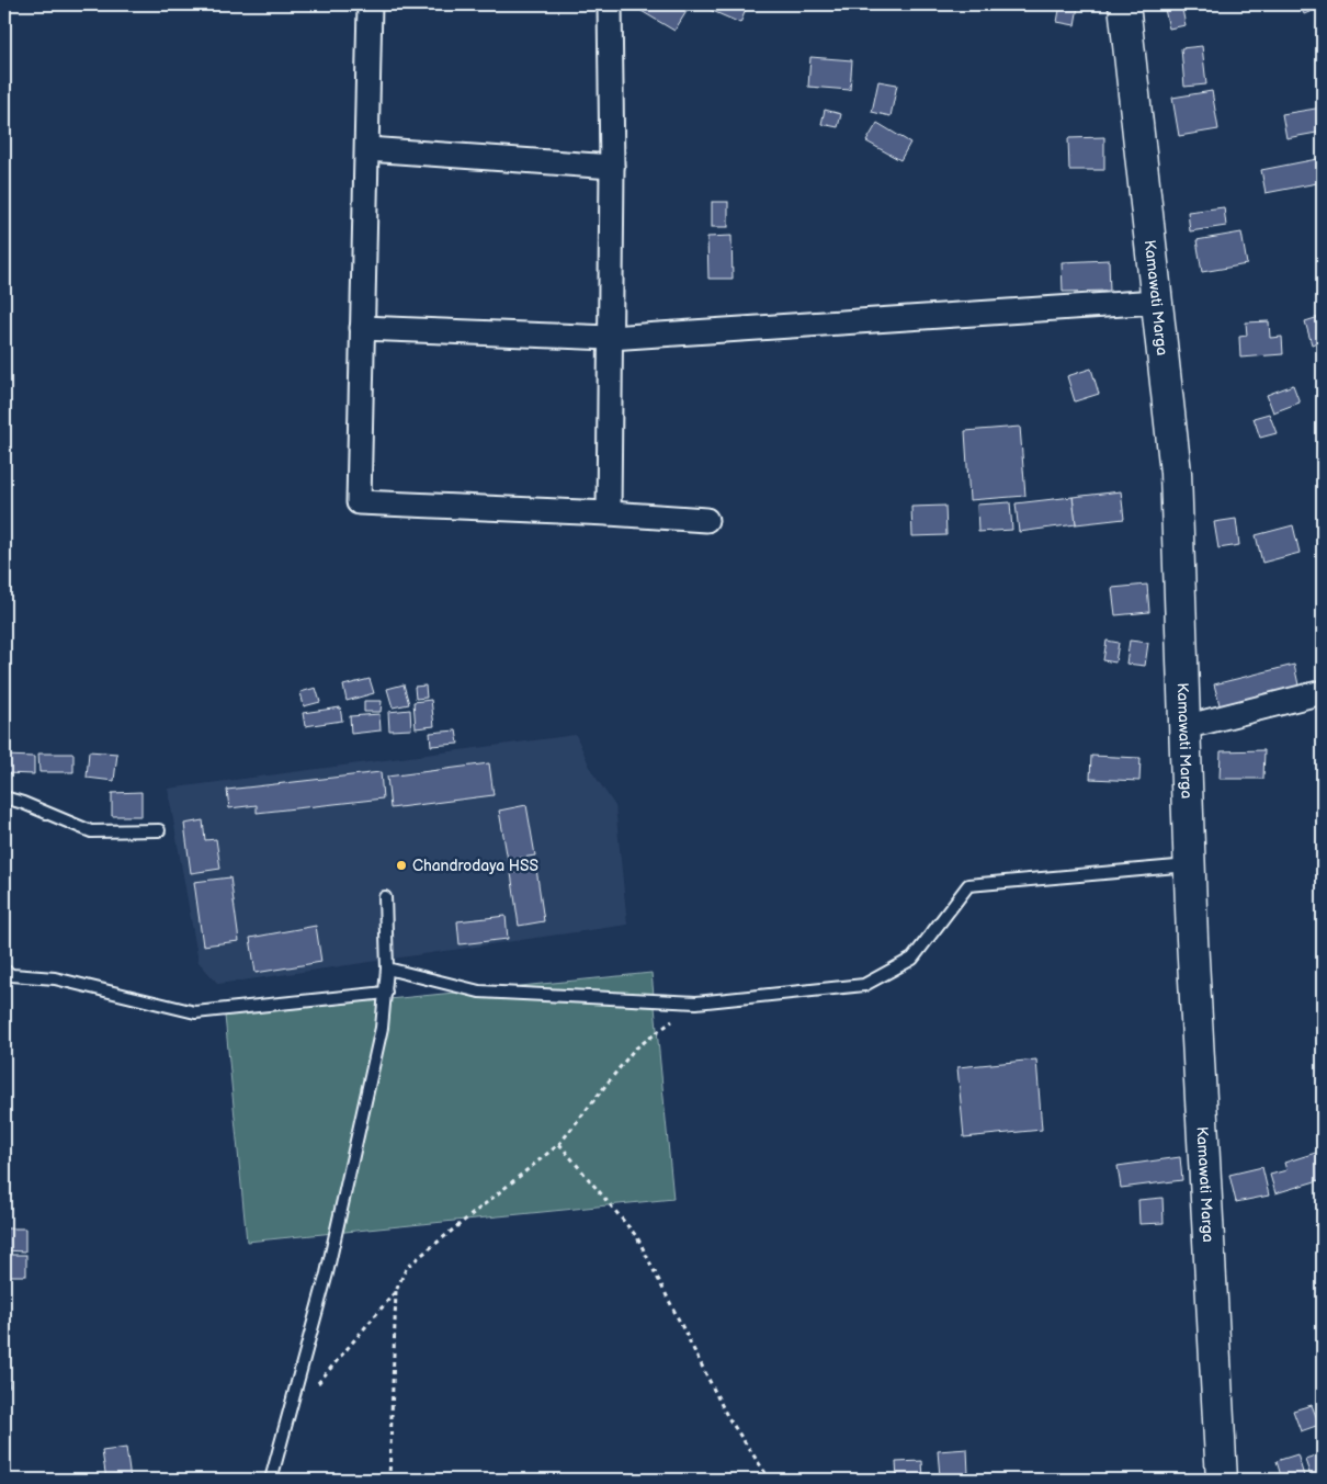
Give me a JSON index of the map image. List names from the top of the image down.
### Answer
{
  "streets": {
    "main road": ["Kamawati Marga"]
  },
  "places": ["Chandrodaya HSS"]
}
